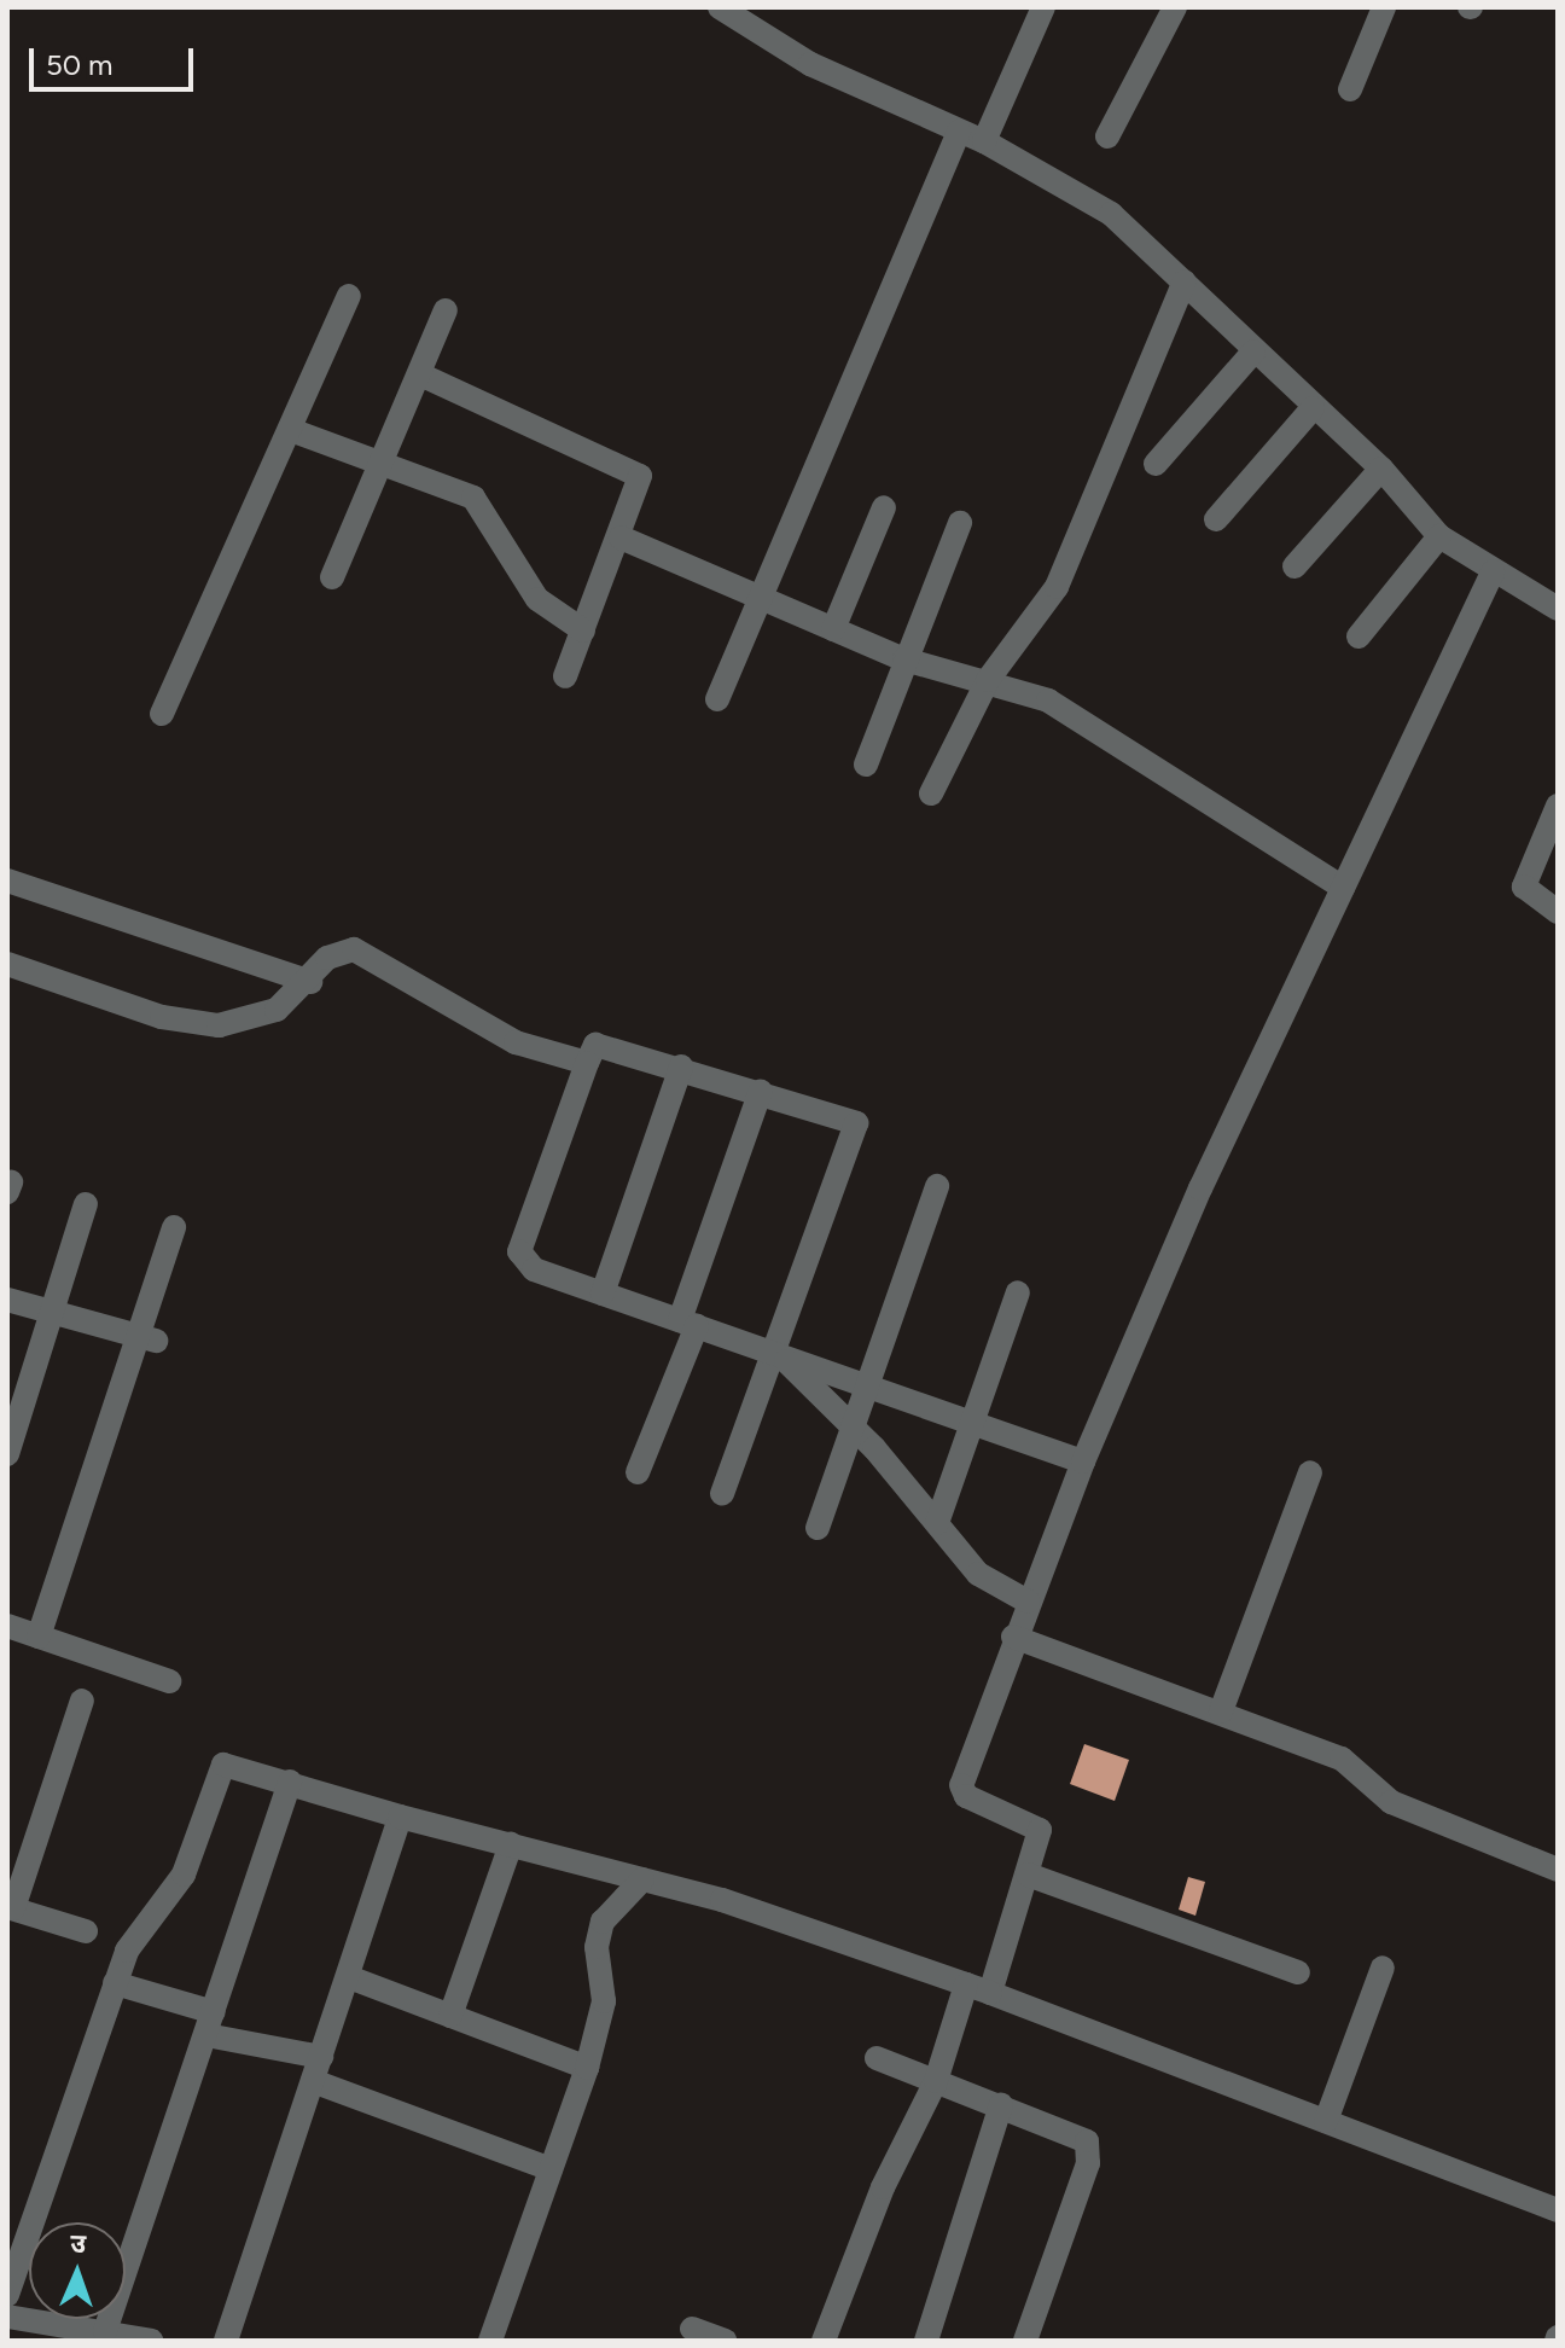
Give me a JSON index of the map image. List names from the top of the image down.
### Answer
{
  "scale_bar": "50 m",
  "north": "top"
}
